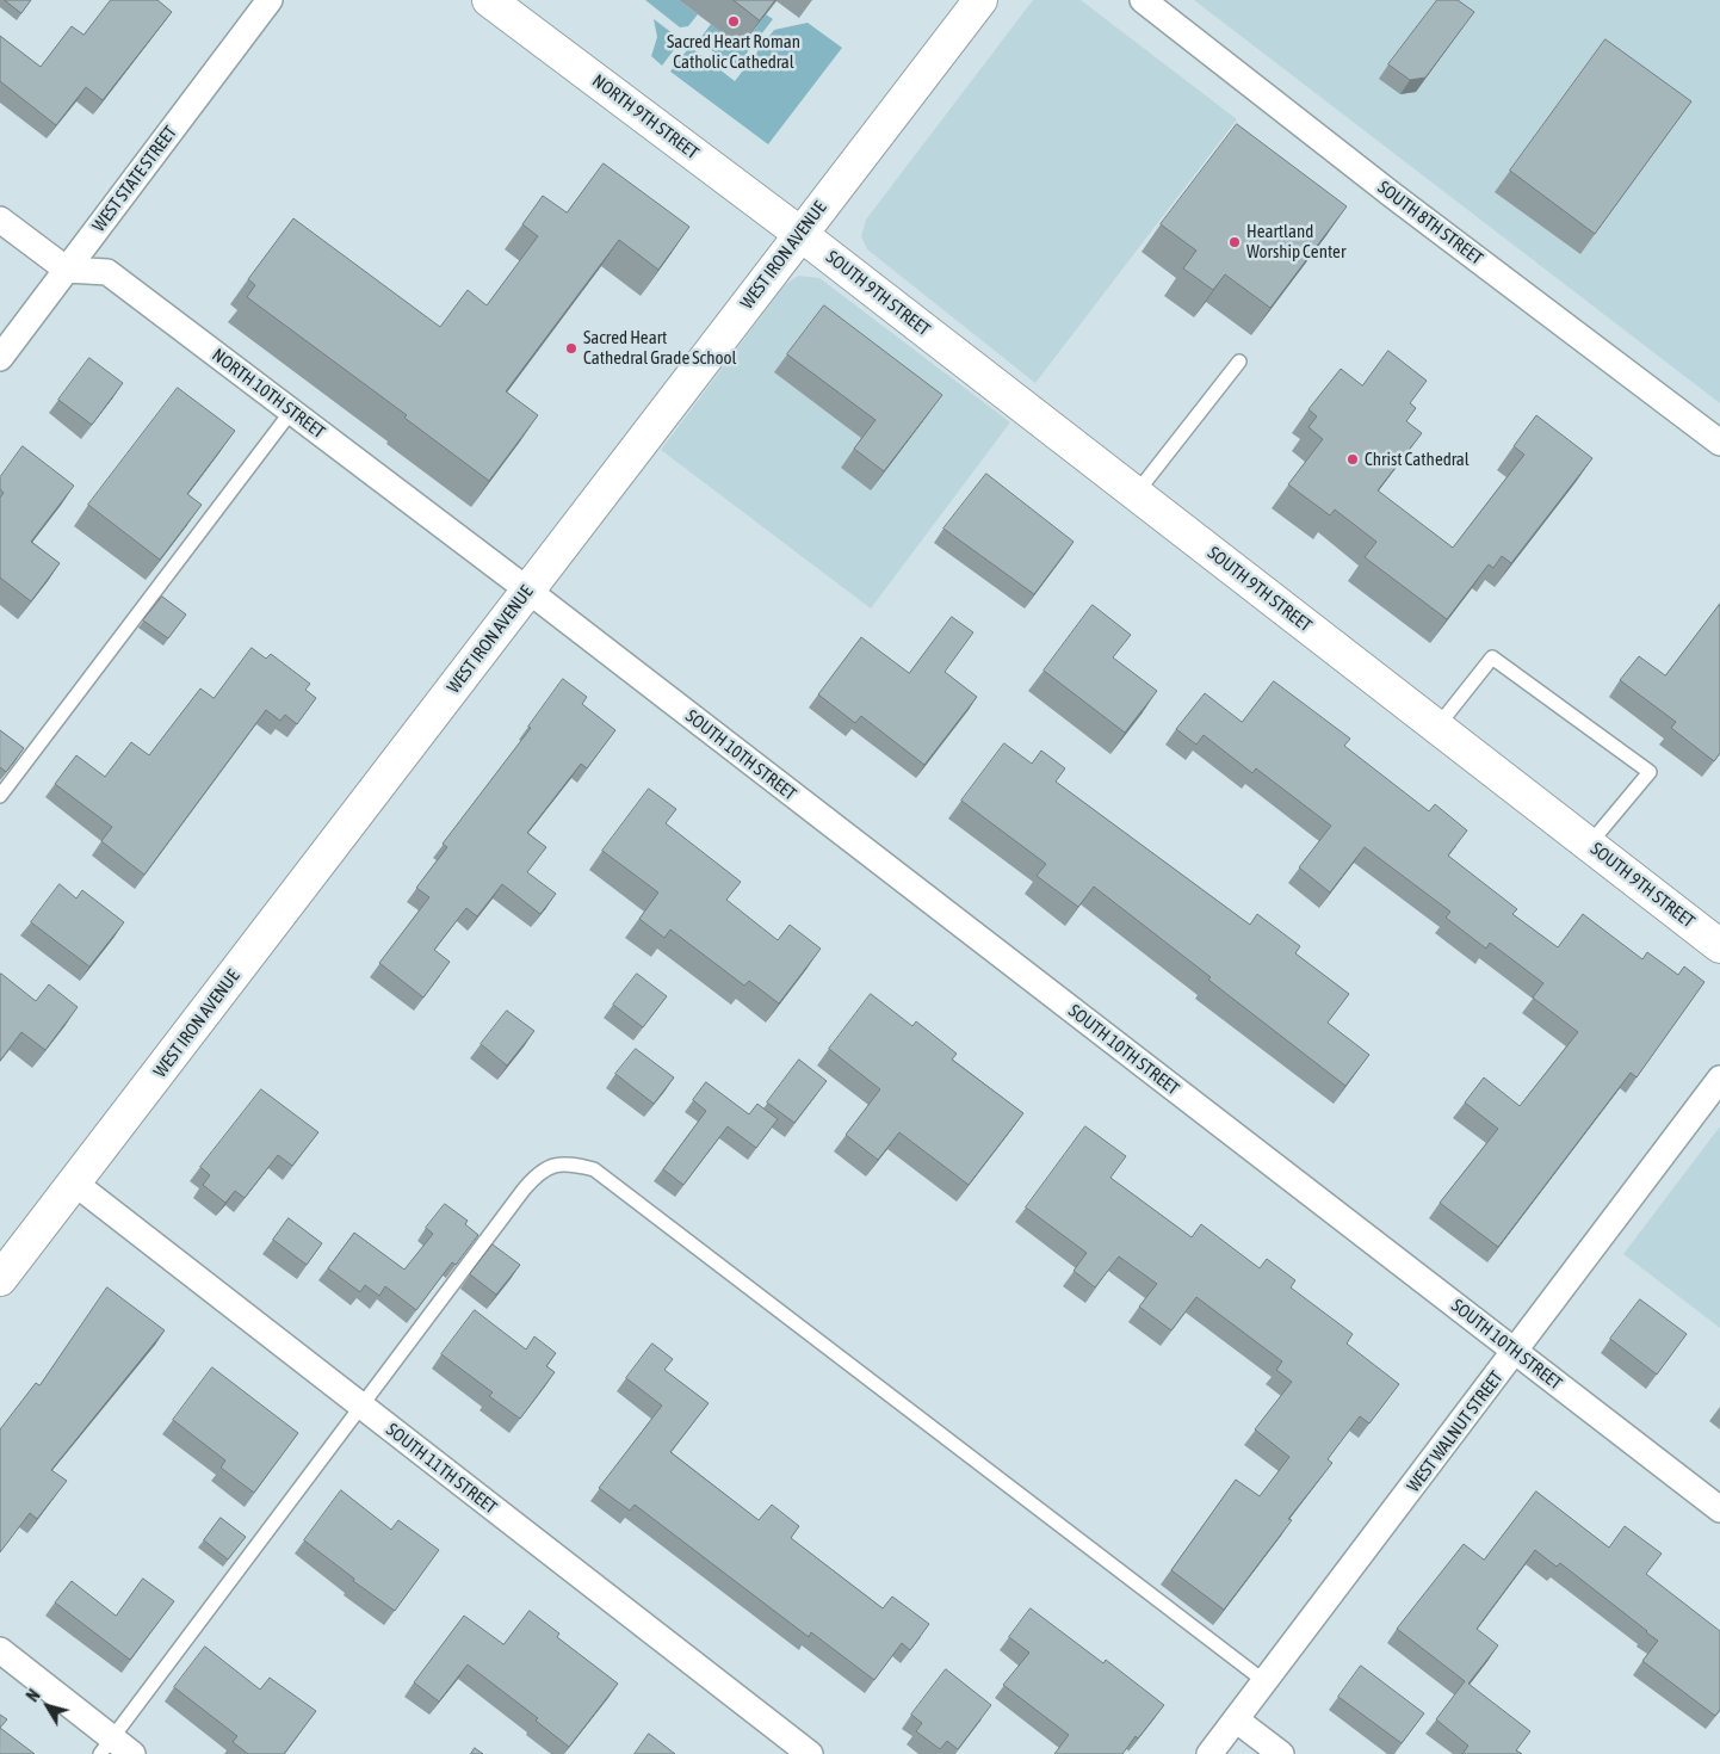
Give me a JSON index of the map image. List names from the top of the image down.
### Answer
{
  "streets": {
    "street": [
      "NORTH 9TH STREET",
      "WEST STATE STREET",
      "SOUTH 8TH STREET",
      "WEST IRON AVENUE",
      "SOUTH 9TH STREET",
      "NORTH 10TH STREET",
      "SOUTH 10TH STREET",
      "WEST WALNUT STREET",
      "SOUTH 11TH STREET"
    ]
  },
  "crossings": [
    ["NORTH 9TH STREET", "WEST IRON AVENUE"],
    ["NORTH 9TH STREET", "SOUTH 9TH STREET"],
    ["WEST STATE STREET", "NORTH 10TH STREET"],
    ["WEST IRON AVENUE", "SOUTH 9TH STREET"],
    ["WEST IRON AVENUE", "NORTH 10TH STREET"],
    ["WEST IRON AVENUE", "SOUTH 10TH STREET"],
    ["WEST IRON AVENUE", "SOUTH 11TH STREET"],
    ["NORTH 10TH STREET", "SOUTH 10TH STREET"],
    ["SOUTH 10TH STREET", "WEST WALNUT STREET"]
  ],
  "places": [
    "Sacred Heart Roman Catholic Cathedral",
    "Heartland Worship Center",
    "Sacred Heart Cathedral Grade School",
    "Christ Cathedral"
  ],
  "north": "top left"
}
